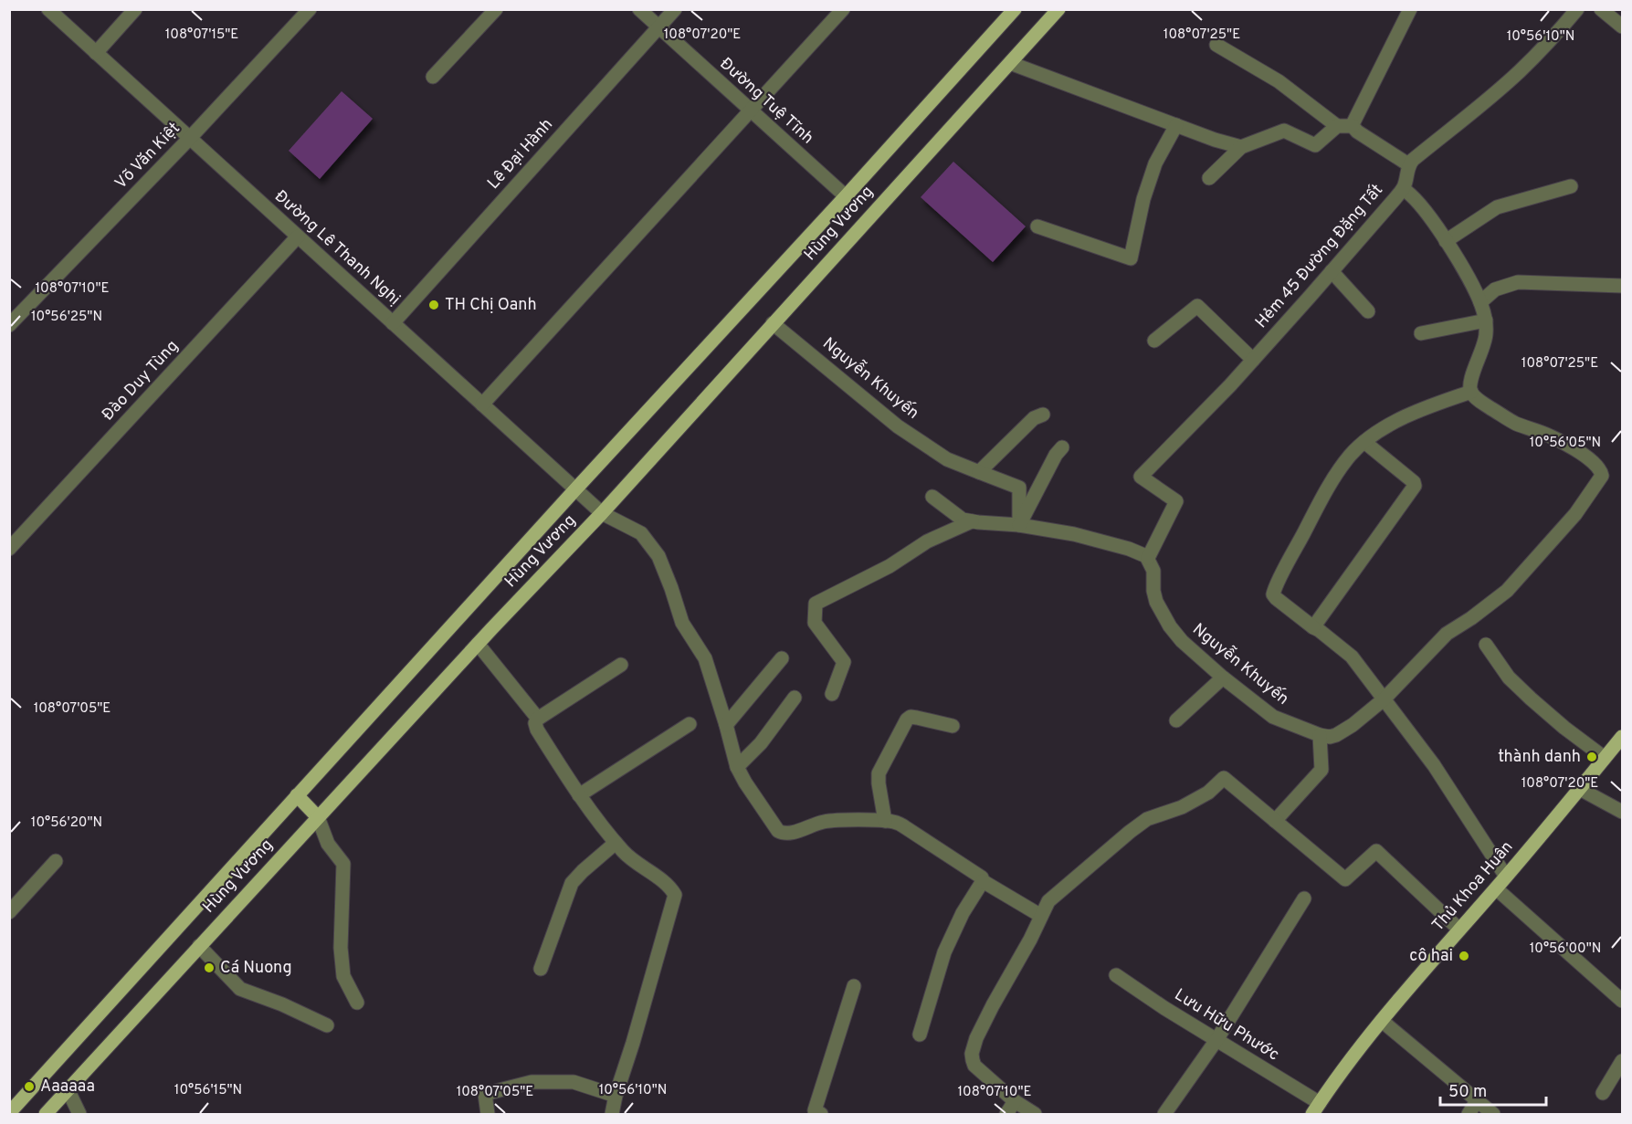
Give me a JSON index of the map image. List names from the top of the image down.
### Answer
{
  "streets": {
    "main road": ["Hùng Vương", "Thủ Khoa Huân"],
    "street": [
      "Đường Tuệ Tĩnh",
      "Lê Đại Hành",
      "Võ Văn Kiệt",
      "Đường Lê Thanh Nghị",
      "Hẻm 45 Đường Đặng Tất",
      "Nguyễn Khuyến",
      "Đào Duy Tùng",
      "Lưu Hữu Phước"
    ]
  },
  "crossings": [
    ["Đường Tuệ Tĩnh", "Lê Đại Hành"],
    ["Đường Tuệ Tĩnh", "Hùng Vương"],
    ["Lê Đại Hành", "Đường Lê Thanh Nghị"],
    ["Võ Văn Kiệt", "Đường Lê Thanh Nghị"],
    ["Hùng Vương", "Đường Lê Thanh Nghị"],
    ["Hùng Vương", "Nguyễn Khuyến"],
    ["Đường Lê Thanh Nghị", "Đào Duy Tùng"],
    ["Hẻm 45 Đường Đặng Tất", "Nguyễn Khuyến"],
    ["Thủ Khoa Huân", "Lưu Hữu Phước"]
  ],
  "places": [
    "TH Chị Oanh",
    "thành danh",
    "cô hai",
    "Cá Nuong",
    "Aaaaaa"
  ],
  "scale_bar": "50 m",
  "coordinates": [
    "108°07'15\"E",
    "108°07'20\"E",
    "108°07'25\"E",
    "10°56'10\"N",
    "108°07'10\"E",
    "10°56'25\"N",
    "10°56'05\"N",
    "108°07'05\"E",
    "10°56'20\"N",
    "10°56'00\"N",
    "10°56'15\"N"
  ]
}
